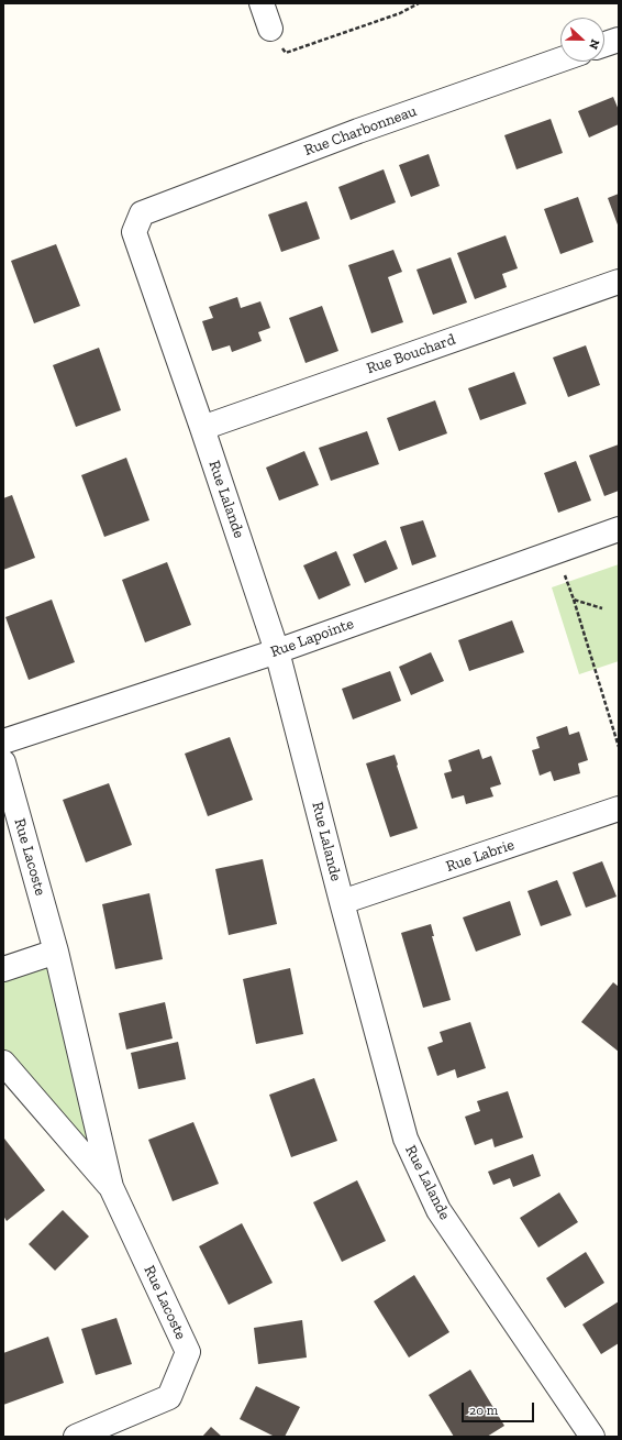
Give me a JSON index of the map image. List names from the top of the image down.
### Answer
{
  "streets": {
    "street": [
      "Rue Charbonneau",
      "Rue Bouchard",
      "Rue Lalande",
      "Rue Lapointe",
      "Rue Labrie",
      "Rue Lacoste"
    ]
  },
  "crossings": [
    ["Rue Charbonneau", "Rue Lalande"],
    ["Rue Bouchard", "Rue Lalande"],
    ["Rue Lalande", "Rue Lapointe"],
    ["Rue Lalande", "Rue Labrie"]
  ],
  "scale_bar": "20 m",
  "north": "right"
}
